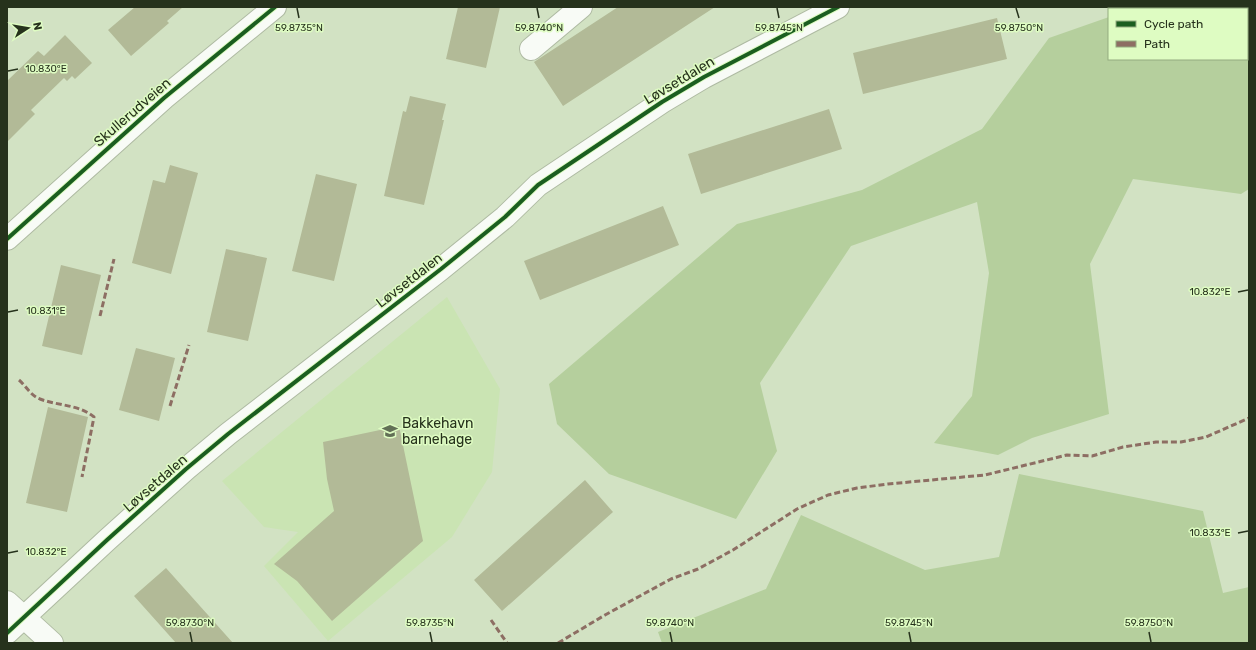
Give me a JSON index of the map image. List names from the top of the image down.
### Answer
{
  "streets": {
    "street": ["Løvsetdalen", "Skullerudveien"]
  },
  "places": {
    "school or university": ["Bakkehavn barnehage"]
  },
  "legend": ["Cycle path", "Path"],
  "north": "right",
  "coordinates": [
    "59.8735°N",
    "59.8740°N",
    "59.8745°N",
    "59.8750°N",
    "10.830°E",
    "10.832°E",
    "10.831°E",
    "10.833°E",
    "59.8730°N"
  ]
}
